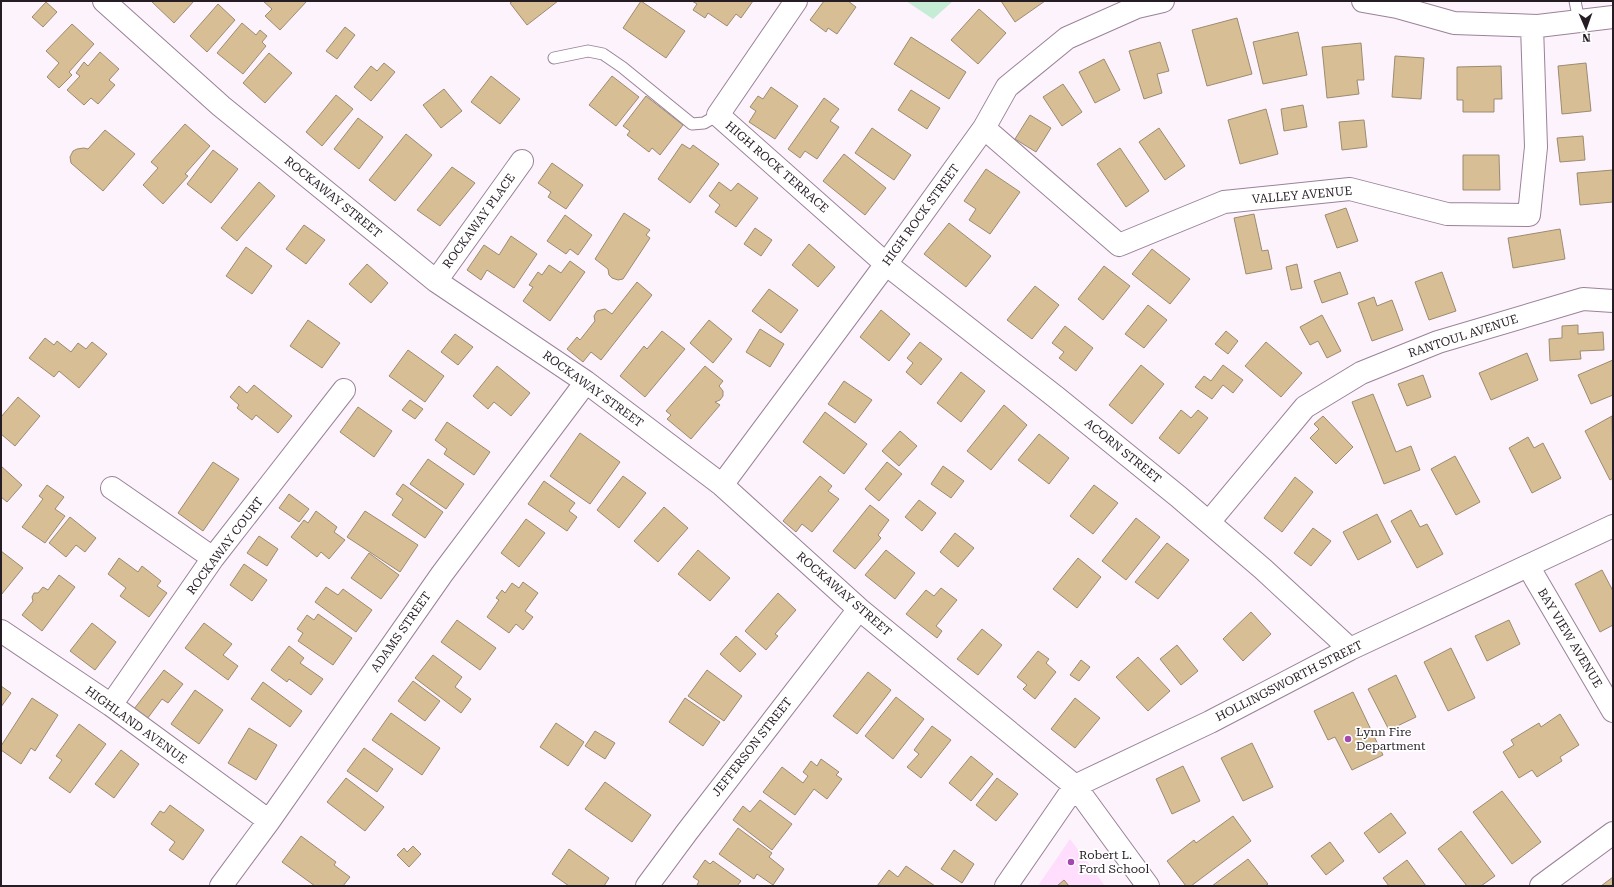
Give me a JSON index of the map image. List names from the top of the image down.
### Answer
{
  "streets": {
    "street": [
      "HIGH ROCK TERRACE",
      "VALLEY AVENUE",
      "ROCKAWAY STREET",
      "HIGH ROCK STREET",
      "ROCKAWAY PLACE",
      "RANTOUL AVENUE",
      "ACORN STREET",
      "ROCKAWAY COURT",
      "ADAMS STREET",
      "BAY VIEW AVENUE",
      "HOLLINGSWORTH STREET",
      "HIGHLAND AVENUE",
      "JEFFERSON STREET"
    ]
  },
  "crossings": [
    ["HIGH ROCK TERRACE", "HIGH ROCK STREET"],
    ["HIGH ROCK TERRACE", "ACORN STREET"],
    ["VALLEY AVENUE", "HIGH ROCK STREET"],
    ["ROCKAWAY STREET", "HIGH ROCK STREET"],
    ["ROCKAWAY STREET", "ROCKAWAY PLACE"],
    ["ROCKAWAY STREET", "ADAMS STREET"],
    ["ROCKAWAY STREET", "HOLLINGSWORTH STREET"],
    ["ROCKAWAY STREET", "JEFFERSON STREET"],
    ["HIGH ROCK STREET", "ACORN STREET"],
    ["RANTOUL AVENUE", "ACORN STREET"],
    ["ACORN STREET", "HOLLINGSWORTH STREET"],
    ["ROCKAWAY COURT", "HIGHLAND AVENUE"],
    ["ADAMS STREET", "HIGHLAND AVENUE"],
    ["BAY VIEW AVENUE", "HOLLINGSWORTH STREET"]
  ],
  "places": ["Lynn Fire Department", "Robert L. Ford School"],
  "north": "bottom"
}
